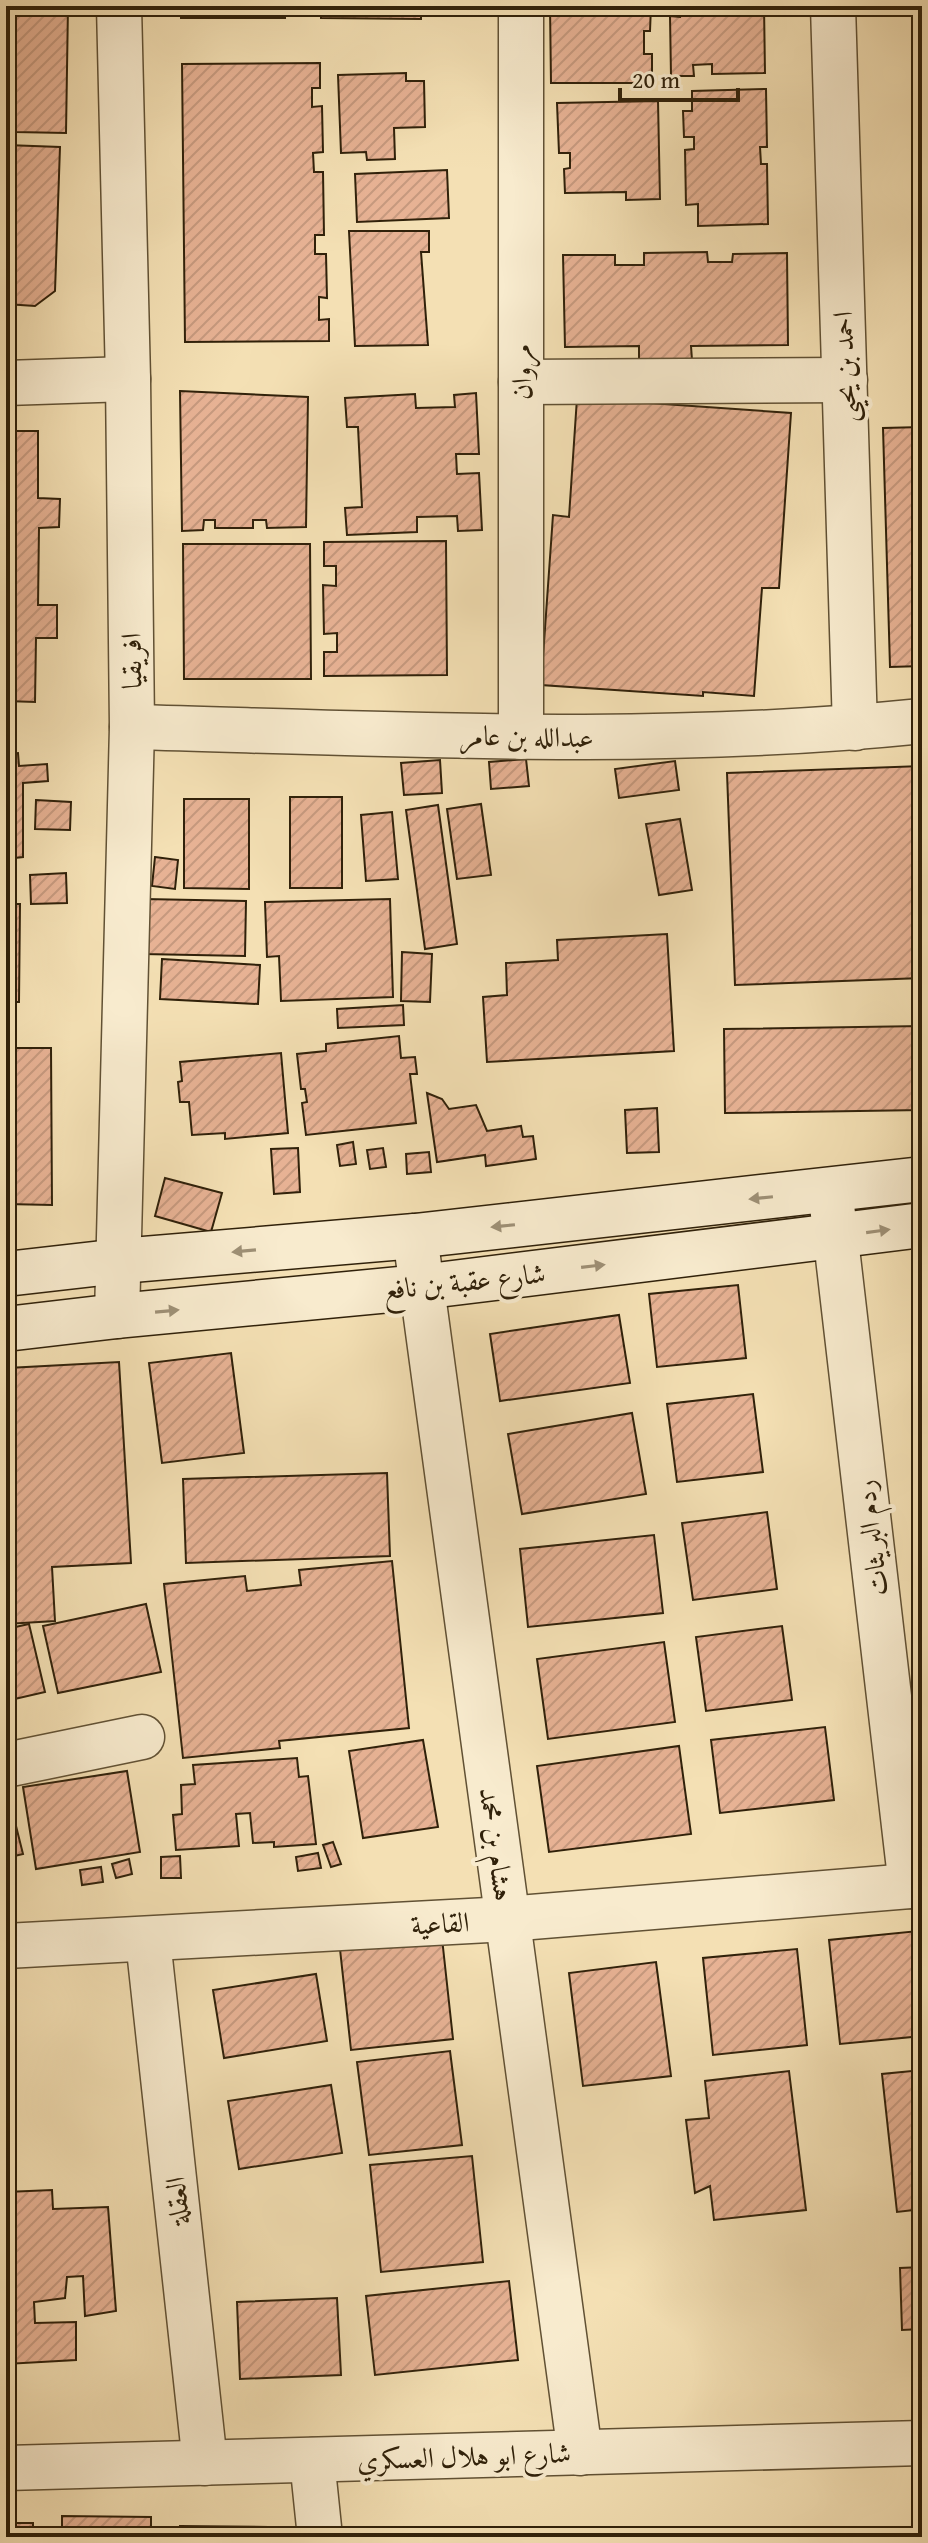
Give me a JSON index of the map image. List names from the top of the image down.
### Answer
{
  "streets": {
    "street": [
      "احمد بن يحيى",
      "مروان",
      "افريقيا",
      "عبدالله بن عامر",
      "شارع عقبة بن نافع",
      "ردم البريثات",
      "هشام بن محمد",
      "القاعية",
      "العقلة",
      "شارع ابو هلال العسكري"
    ]
  },
  "crossings": [
    ["احمد بن يحيى", "عبدالله بن عامر"],
    ["مروان", "عبدالله بن عامر"],
    ["افريقيا", "عبدالله بن عامر"],
    ["افريقيا", "شارع عقبة بن نافع"],
    ["شارع عقبة بن نافع", "ردم البريثات"],
    ["شارع عقبة بن نافع", "هشام بن محمد"],
    ["ردم البريثات", "القاعية"],
    ["هشام بن محمد", "القاعية"],
    ["هشام بن محمد", "شارع ابو هلال العسكري"],
    ["القاعية", "العقلة"],
    ["العقلة", "شارع ابو هلال العسكري"]
  ],
  "scale_bar": "20 m"
}
